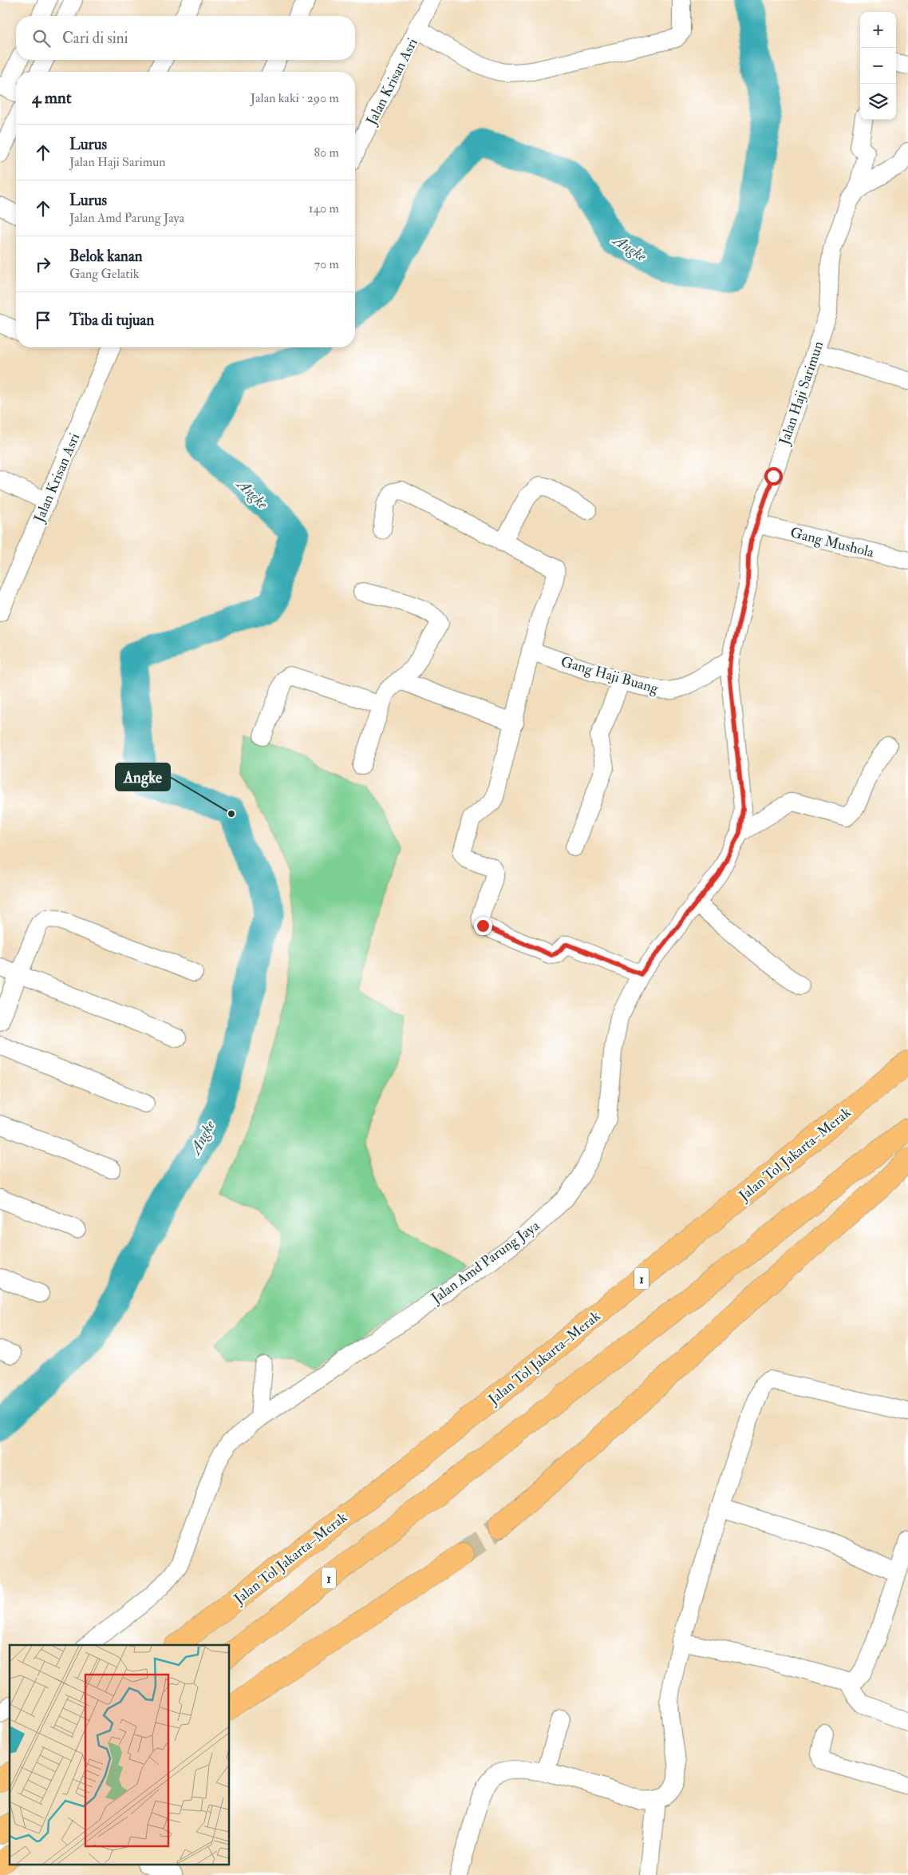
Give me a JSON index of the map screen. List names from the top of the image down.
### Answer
{
  "streets": {
    "highway": ["Jalan Tol Jakarta–Merak", "1"],
    "street": [
      "Jalan Krisan Asri",
      "Jalan Haji Sarimun",
      "Gang Mushola",
      "Gang Haji Buang",
      "Jalan Amd Parung Jaya"
    ]
  },
  "crossings": [
    ["Jalan Haji Sarimun", "Gang Mushola"],
    ["Jalan Haji Sarimun", "Gang Haji Buang"],
    ["Jalan Haji Sarimun", "Jalan Amd Parung Jaya"],
    ["Gang Haji Buang", "Jalan Amd Parung Jaya"]
  ],
  "water": ["Angke"],
  "places": ["Angke"],
  "page": {
    "map_buttons": ["+", "−"],
    "search": "Cari di sini",
    "heading": ["4 mnt", "Jalan kaki · 290 m"],
    "list": [
      ["Lurus", "Jalan Haji Sarimun", "80 m"],
      ["Lurus", "Jalan Amd Parung Jaya", "140 m"],
      ["Belok kanan", "Gang Gelatik", "70 m"],
      "Tiba di tujuan"
    ]
  }
}
